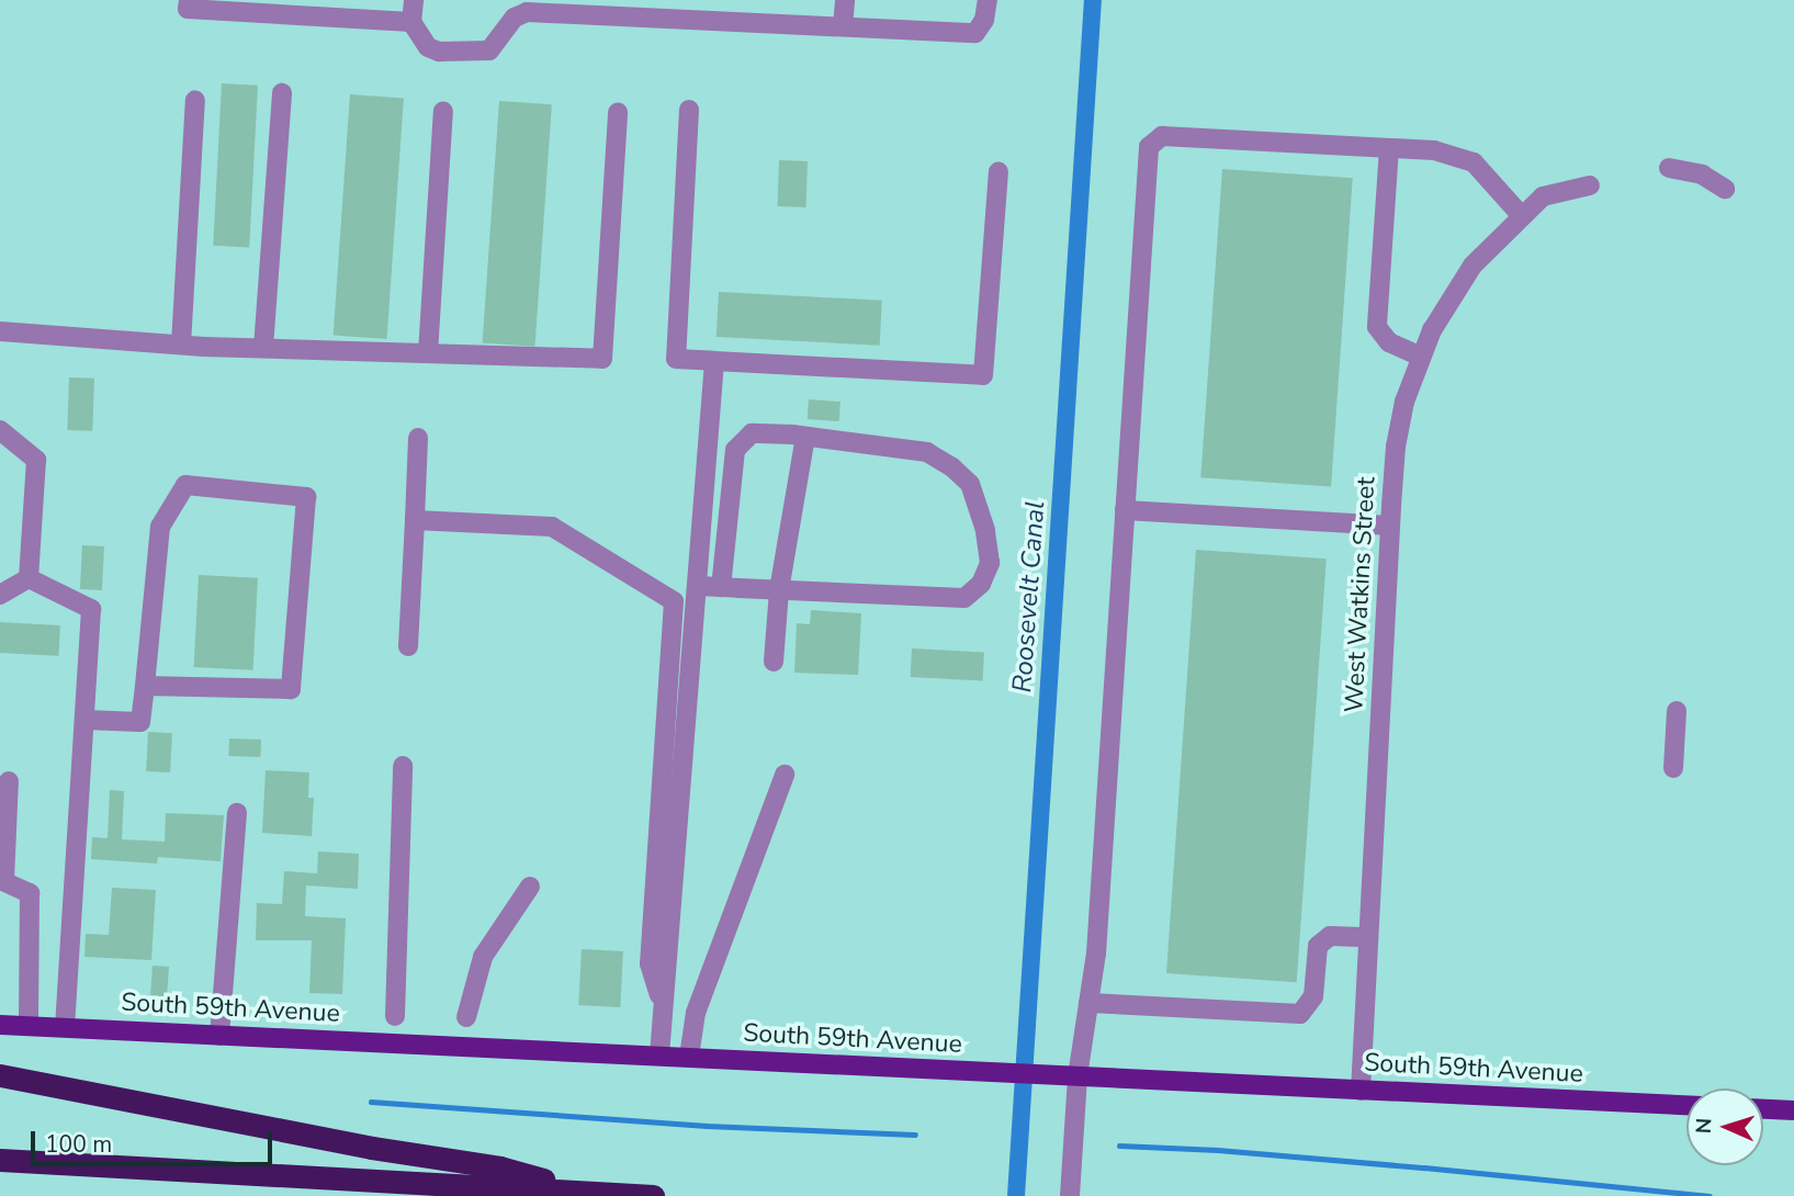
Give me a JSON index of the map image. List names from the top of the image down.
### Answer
{
  "streets": {
    "main road": ["South 59th Avenue"],
    "street": ["West Watkins Street"]
  },
  "crossings": [
    ["West Watkins Street", "South 59th Avenue"]
  ],
  "water": ["Roosevelt Canal"],
  "scale_bar": "100 m",
  "north": "left"
}
